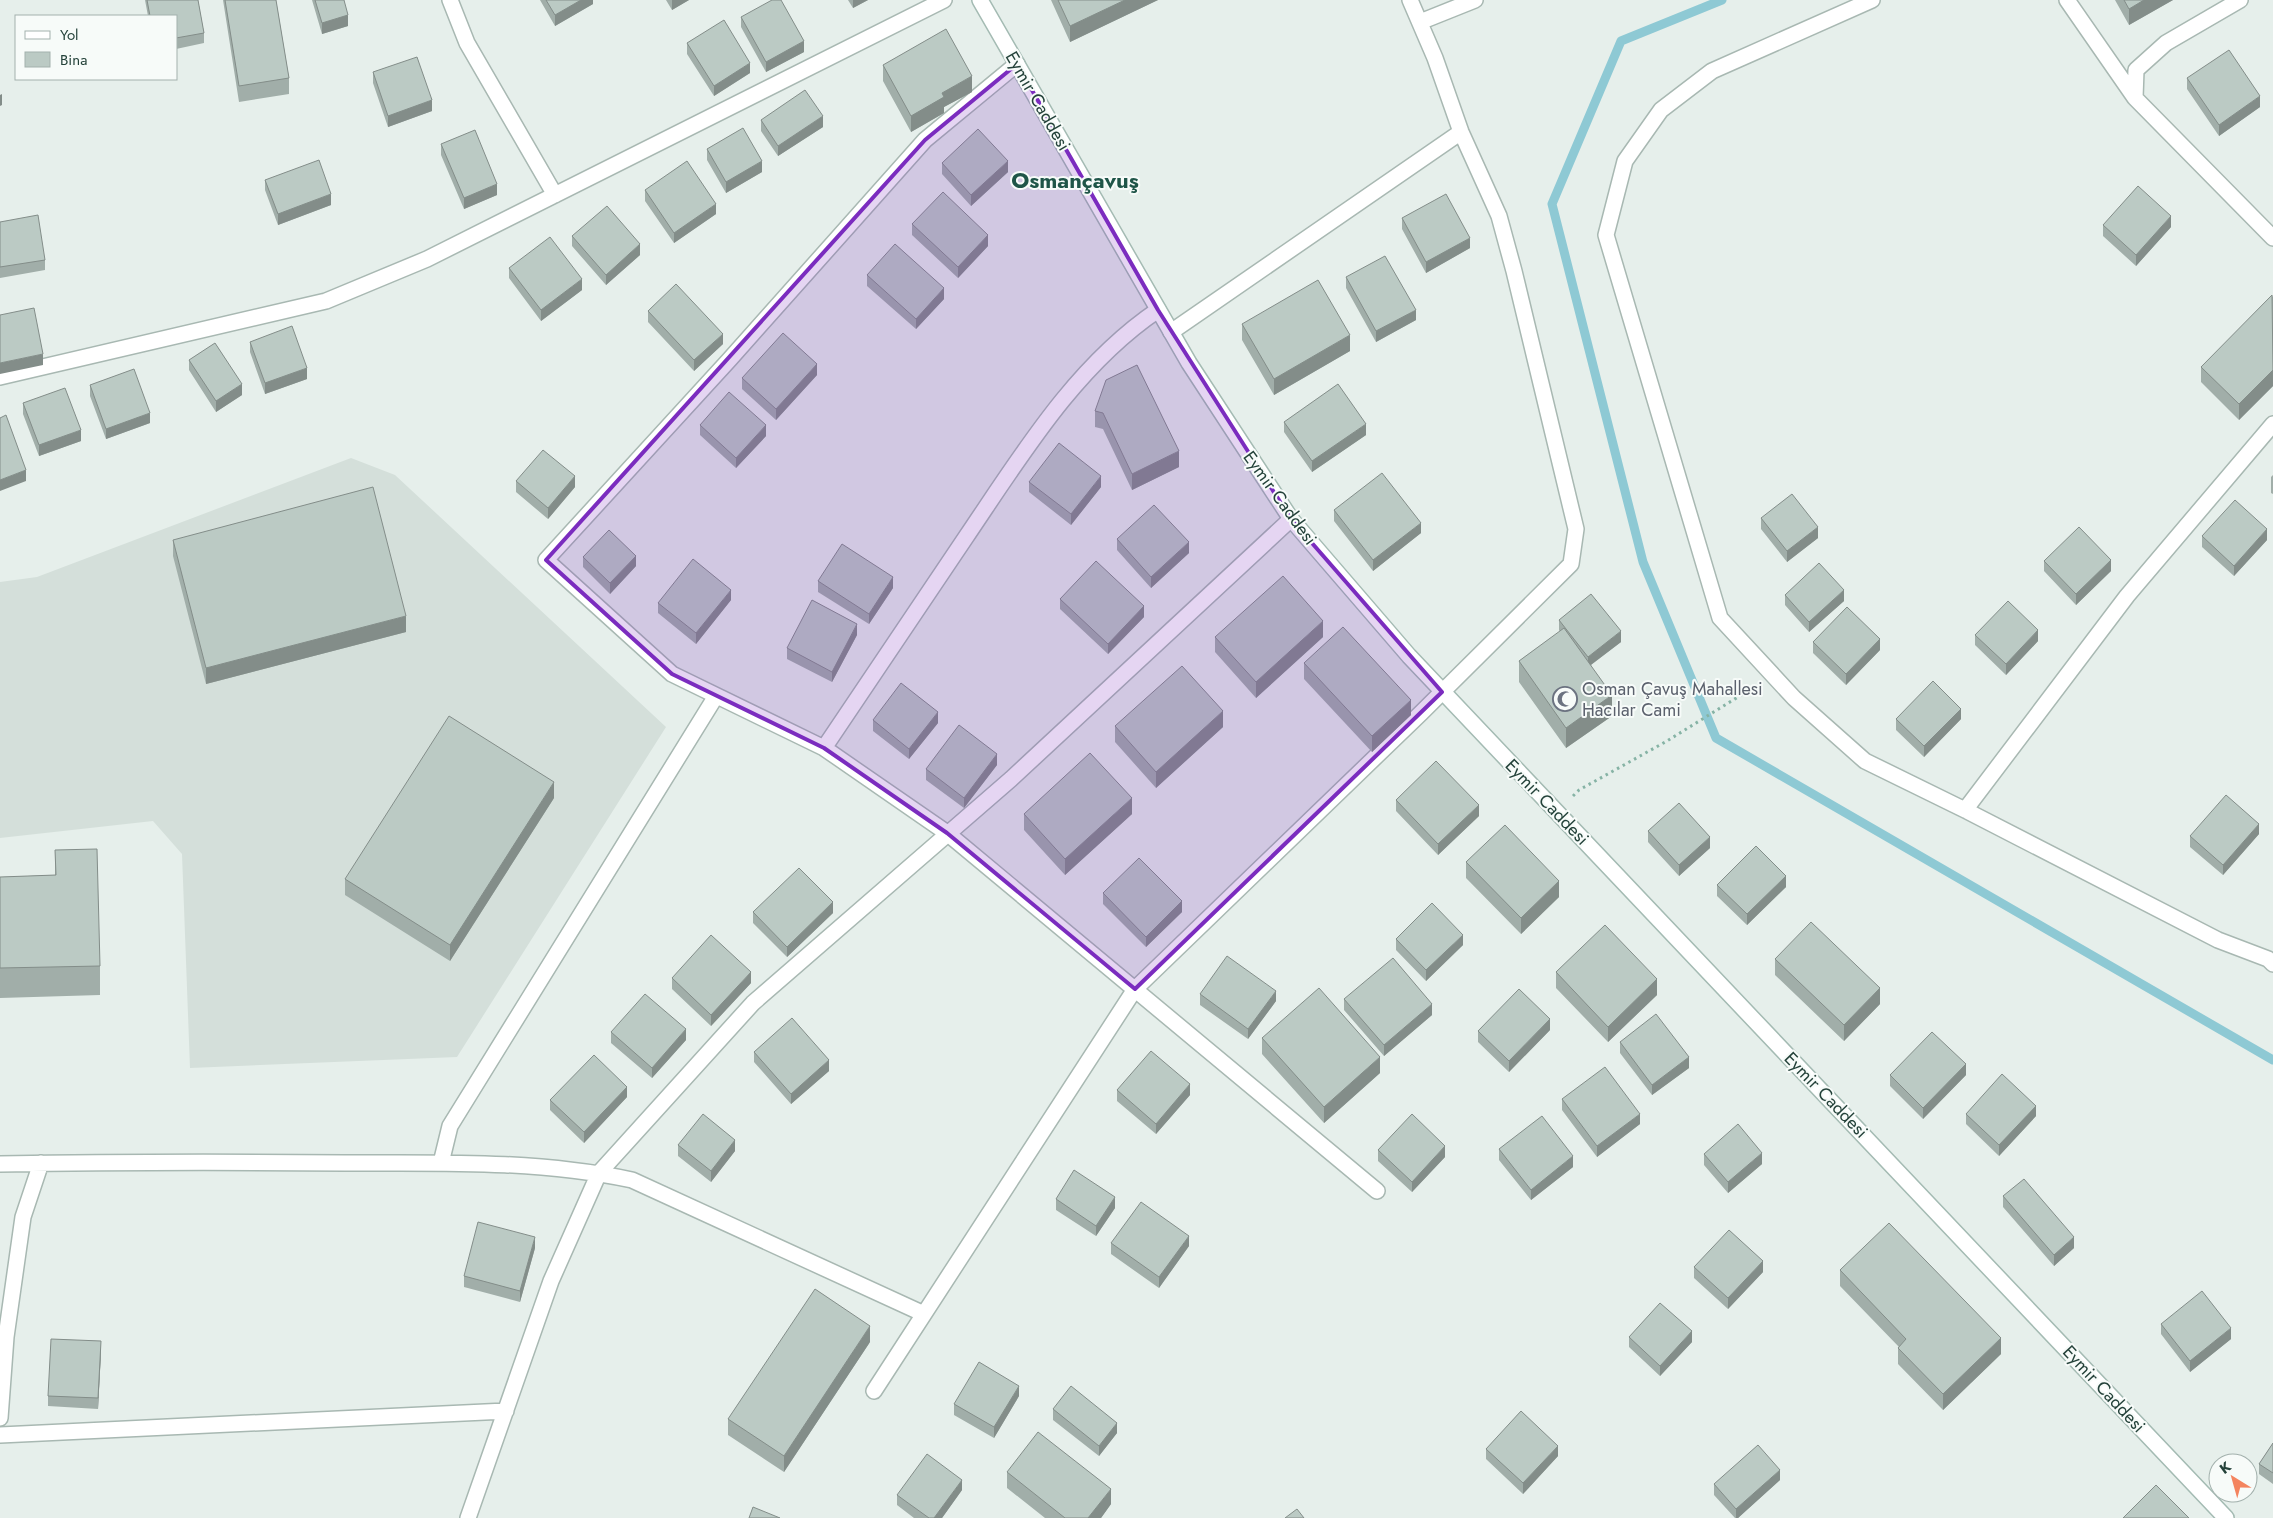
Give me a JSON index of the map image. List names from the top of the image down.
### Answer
{
  "streets": {
    "street": ["Eymir Caddesi"]
  },
  "districts": ["Osmançavuş"],
  "places": {
    "mosque": ["Osman Çavuş Mahallesi Hacılar Cami"]
  },
  "legend": ["Yol", "Bina"],
  "north": "top left"
}
